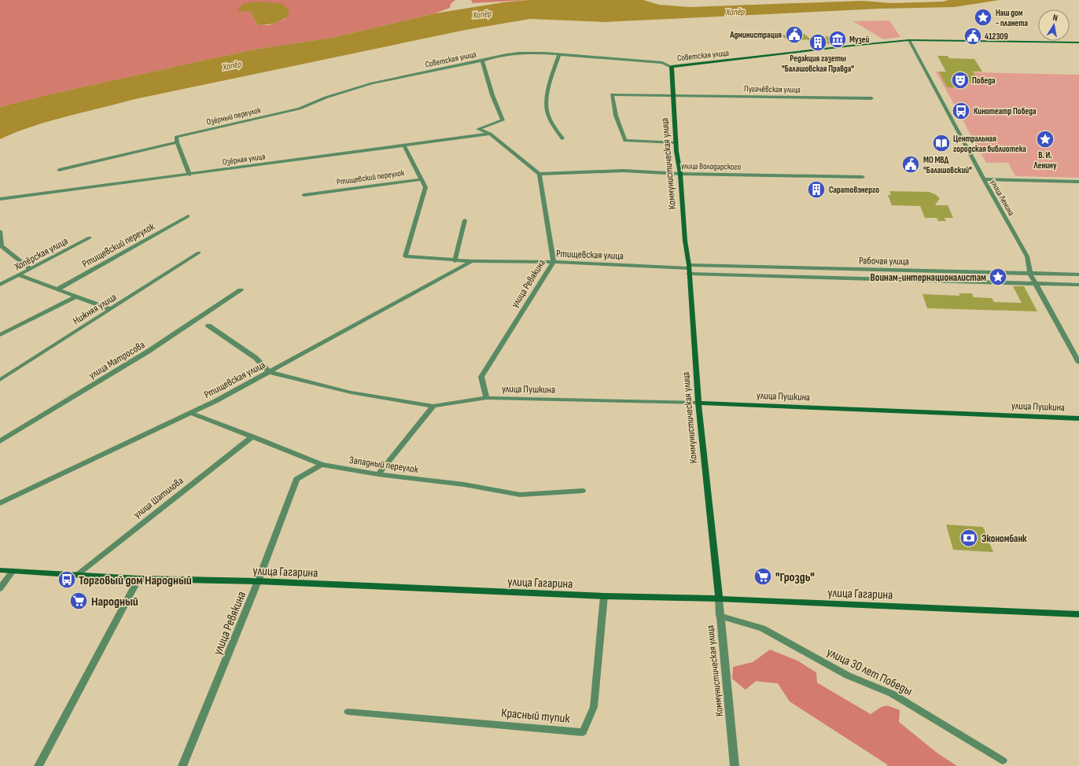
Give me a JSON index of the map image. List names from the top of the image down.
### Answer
{
  "streets": {
    "street": [
      "Советская улица",
      "Пугачёвская улица",
      "Озёрный переулок",
      "Озёрная улица",
      "Коммунистическая улица",
      "улица Володарского",
      "Ртищевский переулок",
      "улица Ленина",
      "Хопёрская улица",
      "Ртищевская улица",
      "Рабочая улица",
      "улица Ревякина",
      "Нижняя улица",
      "улица Матросова",
      "улица Пушкина",
      "Западный переулок",
      "улица Шатилова",
      "улица Гагарина",
      "улица 30 лет Победы",
      "Красный тупик"
    ]
  },
  "crossings": [
    ["Советская улица", "Озёрный переулок"],
    ["Советская улица", "Коммунистическая улица"],
    ["Советская улица", "улица Ленина"],
    ["Пугачёвская улица", "Коммунистическая улица"],
    ["Озёрная улица", "Ртищевская улица"],
    ["Коммунистическая улица", "улица Володарского"],
    ["Коммунистическая улица", "Ртищевская улица"],
    ["Коммунистическая улица", "Рабочая улица"],
    ["Коммунистическая улица", "улица Пушкина"],
    ["Коммунистическая улица", "улица Гагарина"],
    ["Коммунистическая улица", "улица 30 лет Победы"],
    ["улица Володарского", "улица Ревякина"],
    ["Ртищевский переулок", "Ртищевская улица"],
    ["улица Ленина", "Рабочая улица"],
    ["Ртищевская улица", "Рабочая улица"],
    ["Ртищевская улица", "улица Ревякина"],
    ["Ртищевская улица", "Западный переулок"],
    ["улица Ревякина", "улица Пушкина"],
    ["улица Ревякина", "Западный переулок"],
    ["улица Ревякина", "улица Гагарина"],
    ["Западный переулок", "улица Шатилова"],
    ["улица Шатилова", "улица Гагарина"],
    ["улица Гагарина", "Красный тупик"]
  ],
  "water": ["Хопёр"],
  "places": {
    "place": ["Наш дом - планета", "В. И. Ленину", "Воинам-интернационалистам"],
    "public building": ["Администрация", "412309", "МО МВД \"Балашовский\""],
    "museum": ["Музей"],
    "building": ["Редакция газеты \"Балашовская Правда\"", "Саратовэнерго"],
    "theatre": ["Победа"],
    "bus stop": ["Кинотеатр Победа", "Торговый дом Народный"],
    "library": ["Центральная городская библиотека"],
    "bank": ["Экономбанк"],
    "supermarket": ["\"Гроздь\"", "Народный"]
  },
  "north": "top"
}
